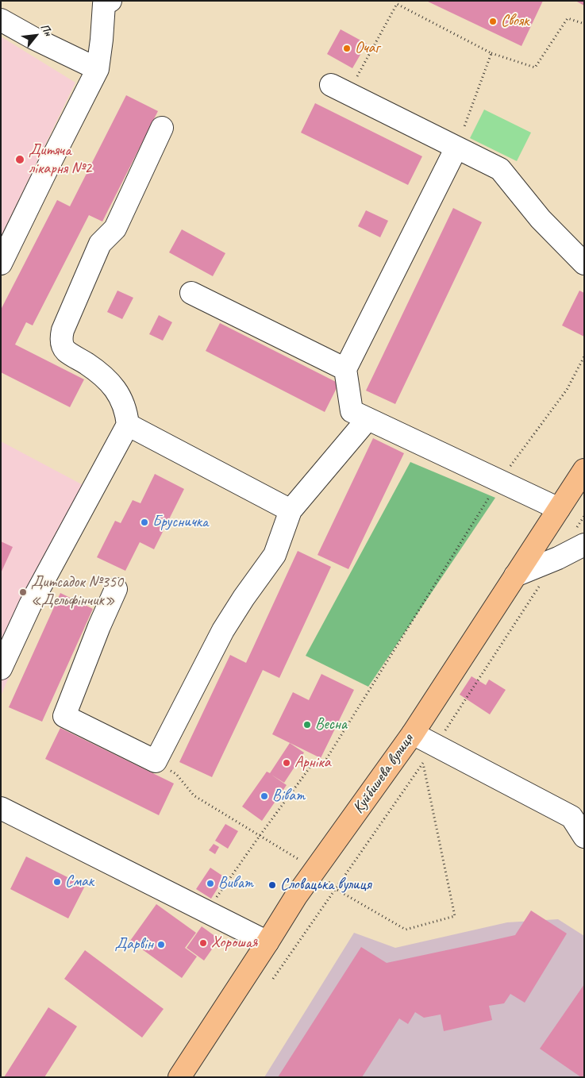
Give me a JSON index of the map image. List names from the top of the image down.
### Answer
{
  "streets": {
    "main road": ["Куйбишева вулиця"]
  },
  "places": [
    "Свояк",
    "Очаг",
    "Дитяча лікарня №2",
    "Брусничка",
    "Дитсадок №350 «Дельфінчик»",
    "Весна",
    "Арніка",
    "Віват",
    "Смак",
    "Виват",
    "Словацька вулиця",
    "Хорошая",
    "Дарвін"
  ],
  "north": "top right"
}
